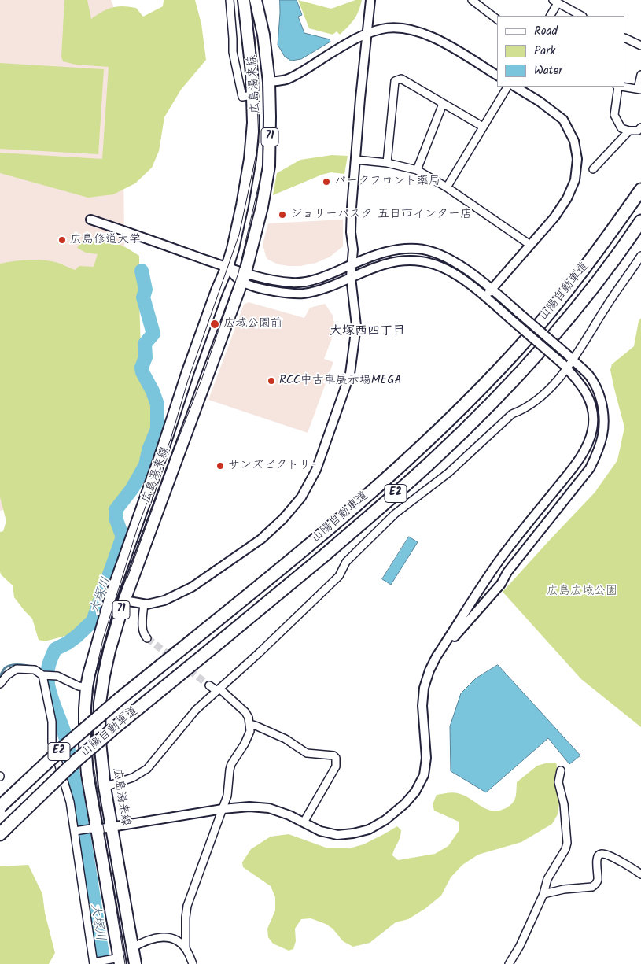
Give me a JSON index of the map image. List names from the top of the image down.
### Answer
{
  "streets": {
    "highway": ["山陽自動車道", "E2"],
    "main road": ["広島湯来線", "71"]
  },
  "districts": ["大塚西四丁目"],
  "water": ["大塚川"],
  "parks": ["広島広域公園"],
  "places": [
    "パークフロント薬局",
    "ジョリーパスタ 五日市インター店",
    "広島修道大学",
    "広域公園前",
    "RCC中古車展示場MEGA",
    "サンズビクトリー"
  ],
  "legend": ["Road", "Park", "Water"]
}
